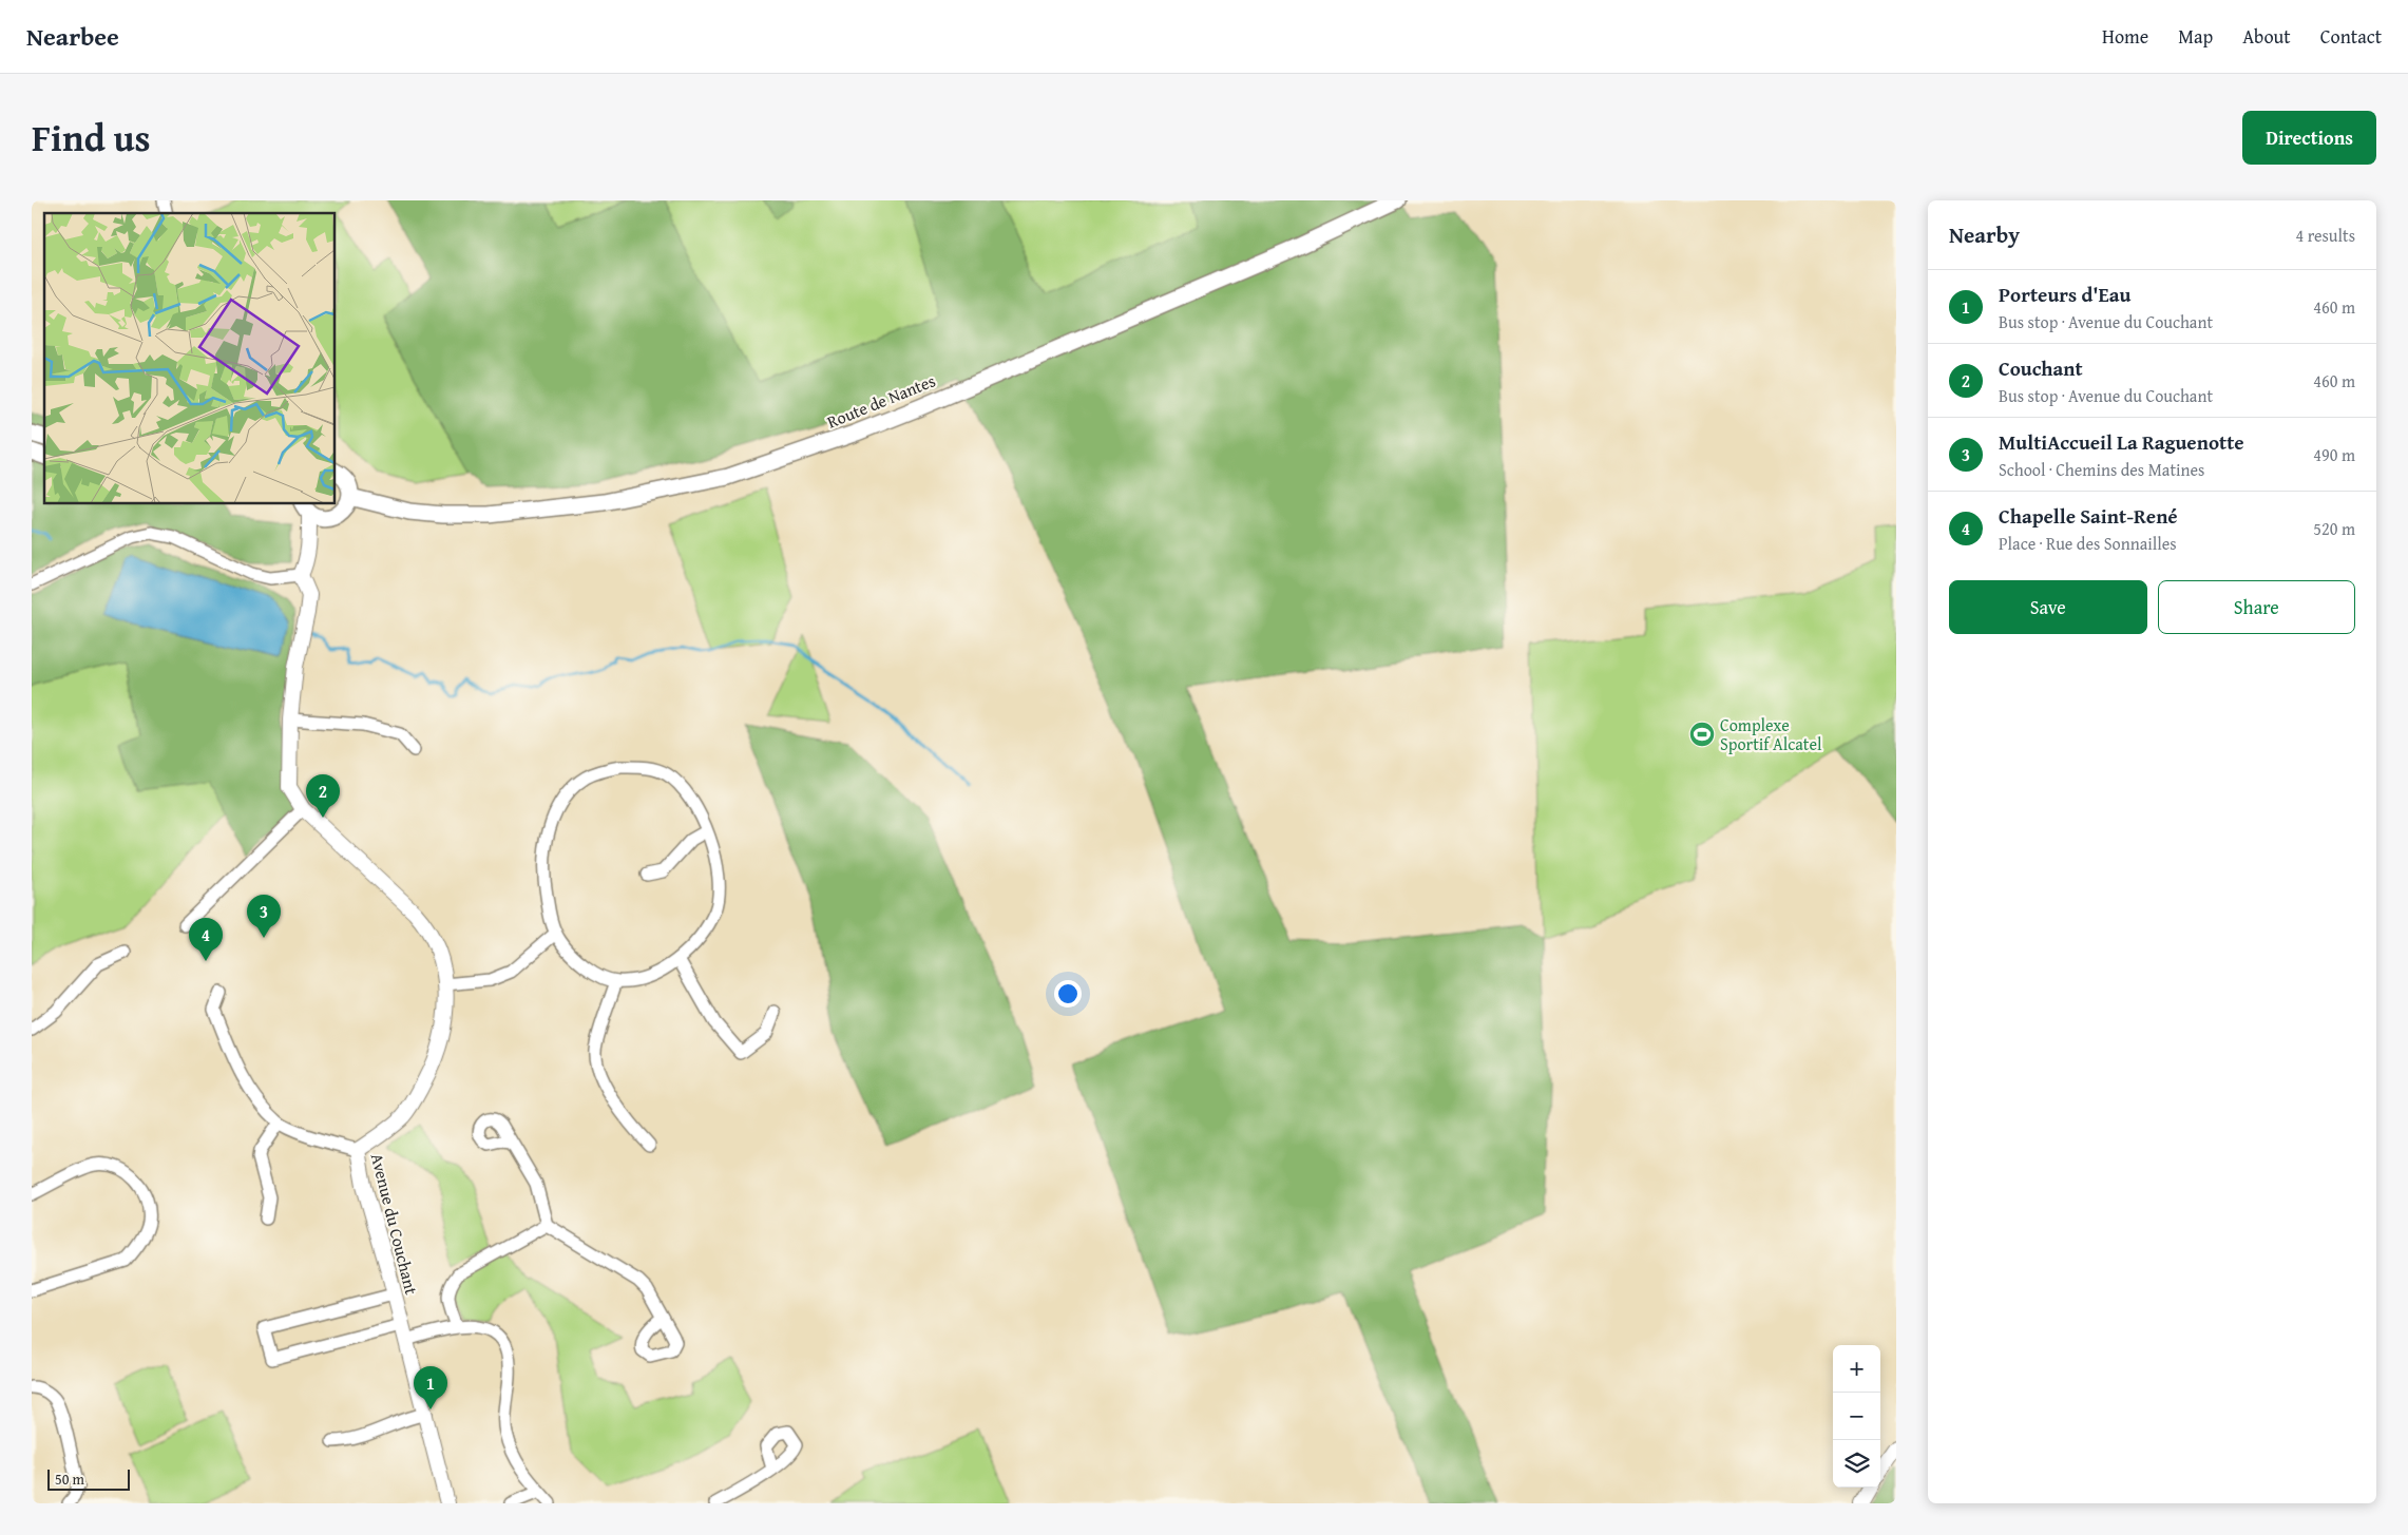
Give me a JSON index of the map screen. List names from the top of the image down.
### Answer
{
  "streets": {
    "main road": ["Route de Nantes"],
    "street": ["Avenue du Couchant"]
  },
  "places": {
    "sports": ["Complexe Sportif Alcatel"]
  },
  "scale_bar": "50 m",
  "page": {
    "header": "Nearbee",
    "nav": [
      "Home",
      "Map",
      "About",
      "Contact"
    ],
    "title": "Find us",
    "buttons": [
      "Directions",
      ["Save", "Share"]
    ],
    "heading": ["Nearby", "4 results"],
    "list": [
      {
        "mark": "1",
        "name": "Porteurs d'Eau",
        "note": "Bus stop · Avenue du Couchant",
        "value": "460 m"
      },
      {
        "mark": "2",
        "name": "Couchant",
        "note": "Bus stop · Avenue du Couchant",
        "value": "460 m"
      },
      {
        "mark": "3",
        "name": "MultiAccueil La Raguenotte",
        "note": "School · Chemins des Matines",
        "value": "490 m"
      },
      {
        "mark": "4",
        "name": "Chapelle Saint-René",
        "note": "Place · Rue des Sonnailles",
        "value": "520 m"
      }
    ],
    "pins": [
      "2",
      "3",
      "4",
      "1"
    ],
    "map_buttons": ["+", "−"],
    "scale": "50 m"
  }
}
